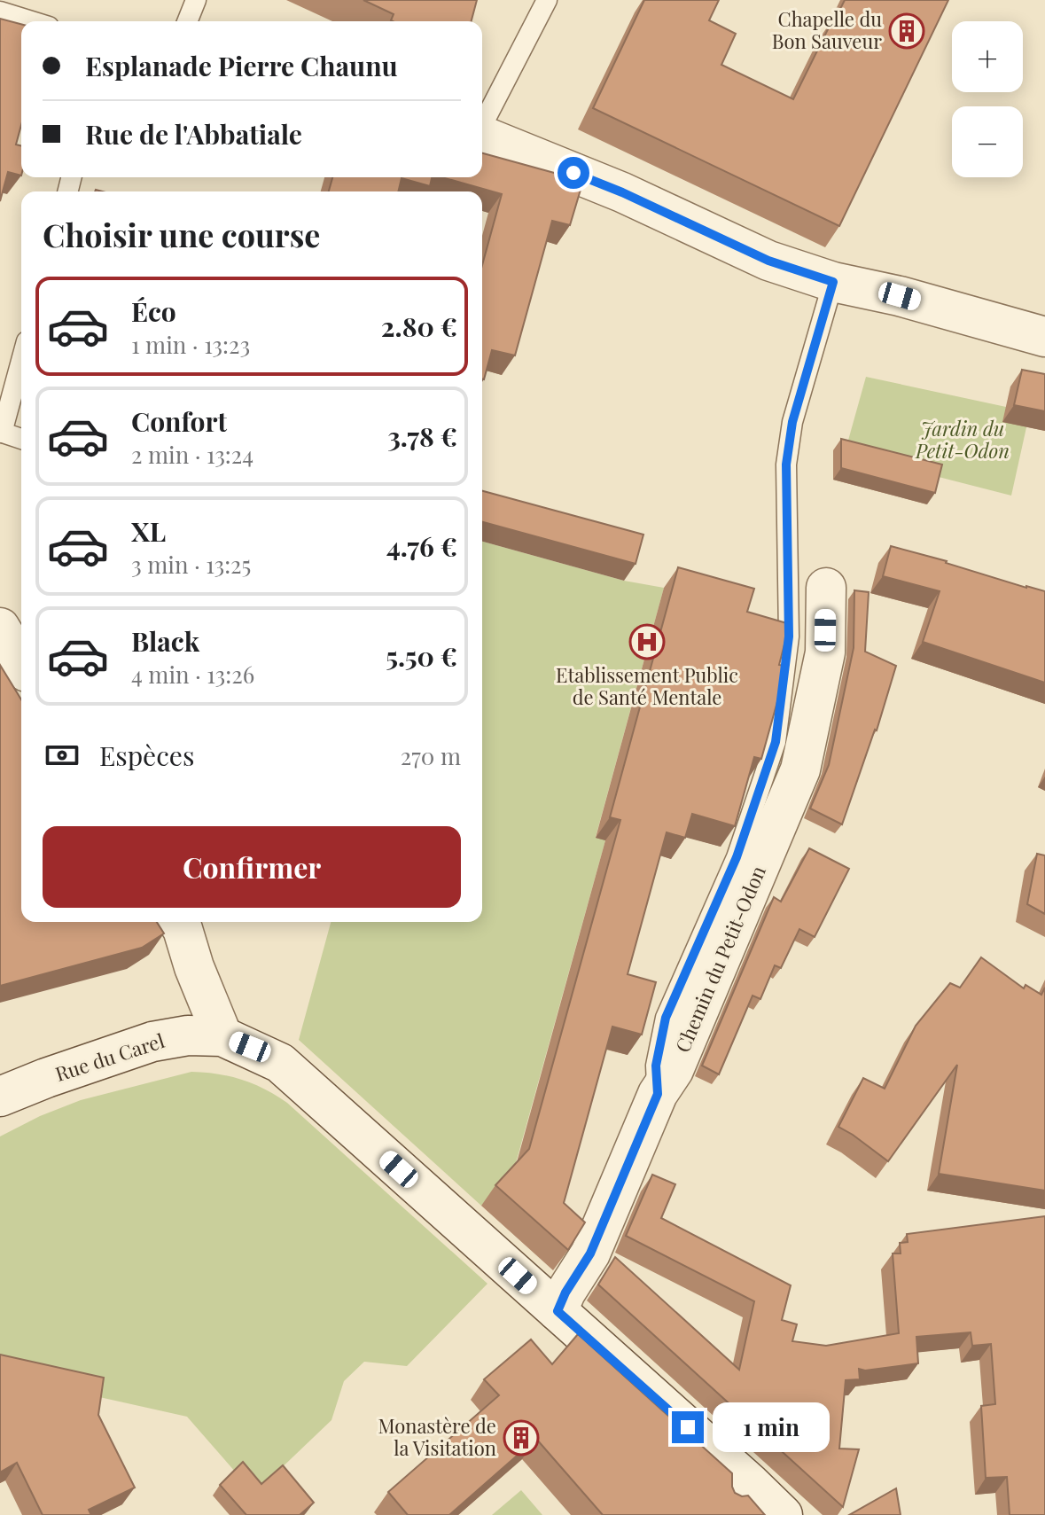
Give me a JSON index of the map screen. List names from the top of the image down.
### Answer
{
  "streets": {
    "street": ["Chemin du Petit-Odon", "Rue du Carel"]
  },
  "parks": ["Jardin du Petit-Odon"],
  "places": {
    "building": ["Chapelle du Bon Sauveur", "Monastère de la Visitation"],
    "hospital": ["Etablissement Public de Santé Mentale"]
  },
  "page": {
    "map_buttons": ["+", "−"],
    "banner": ["Esplanade Pierre Chaunu", "Rue de l'Abbatiale"],
    "heading": "Choisir une course",
    "list": [
      {
        "name": "Éco",
        "note": "1 min · 13:23",
        "value": "2.80 €"
      },
      {
        "name": "Confort",
        "note": "2 min · 13:24",
        "value": "3.78 €"
      },
      {
        "name": "XL",
        "note": "3 min · 13:25",
        "value": "4.76 €"
      },
      {
        "name": "Black",
        "note": "4 min · 13:26",
        "value": "5.50 €"
      }
    ],
    "pay": ["Espèces", "270 m"],
    "buttons": "Confirmer",
    "bubble": "1 min"
  }
}
